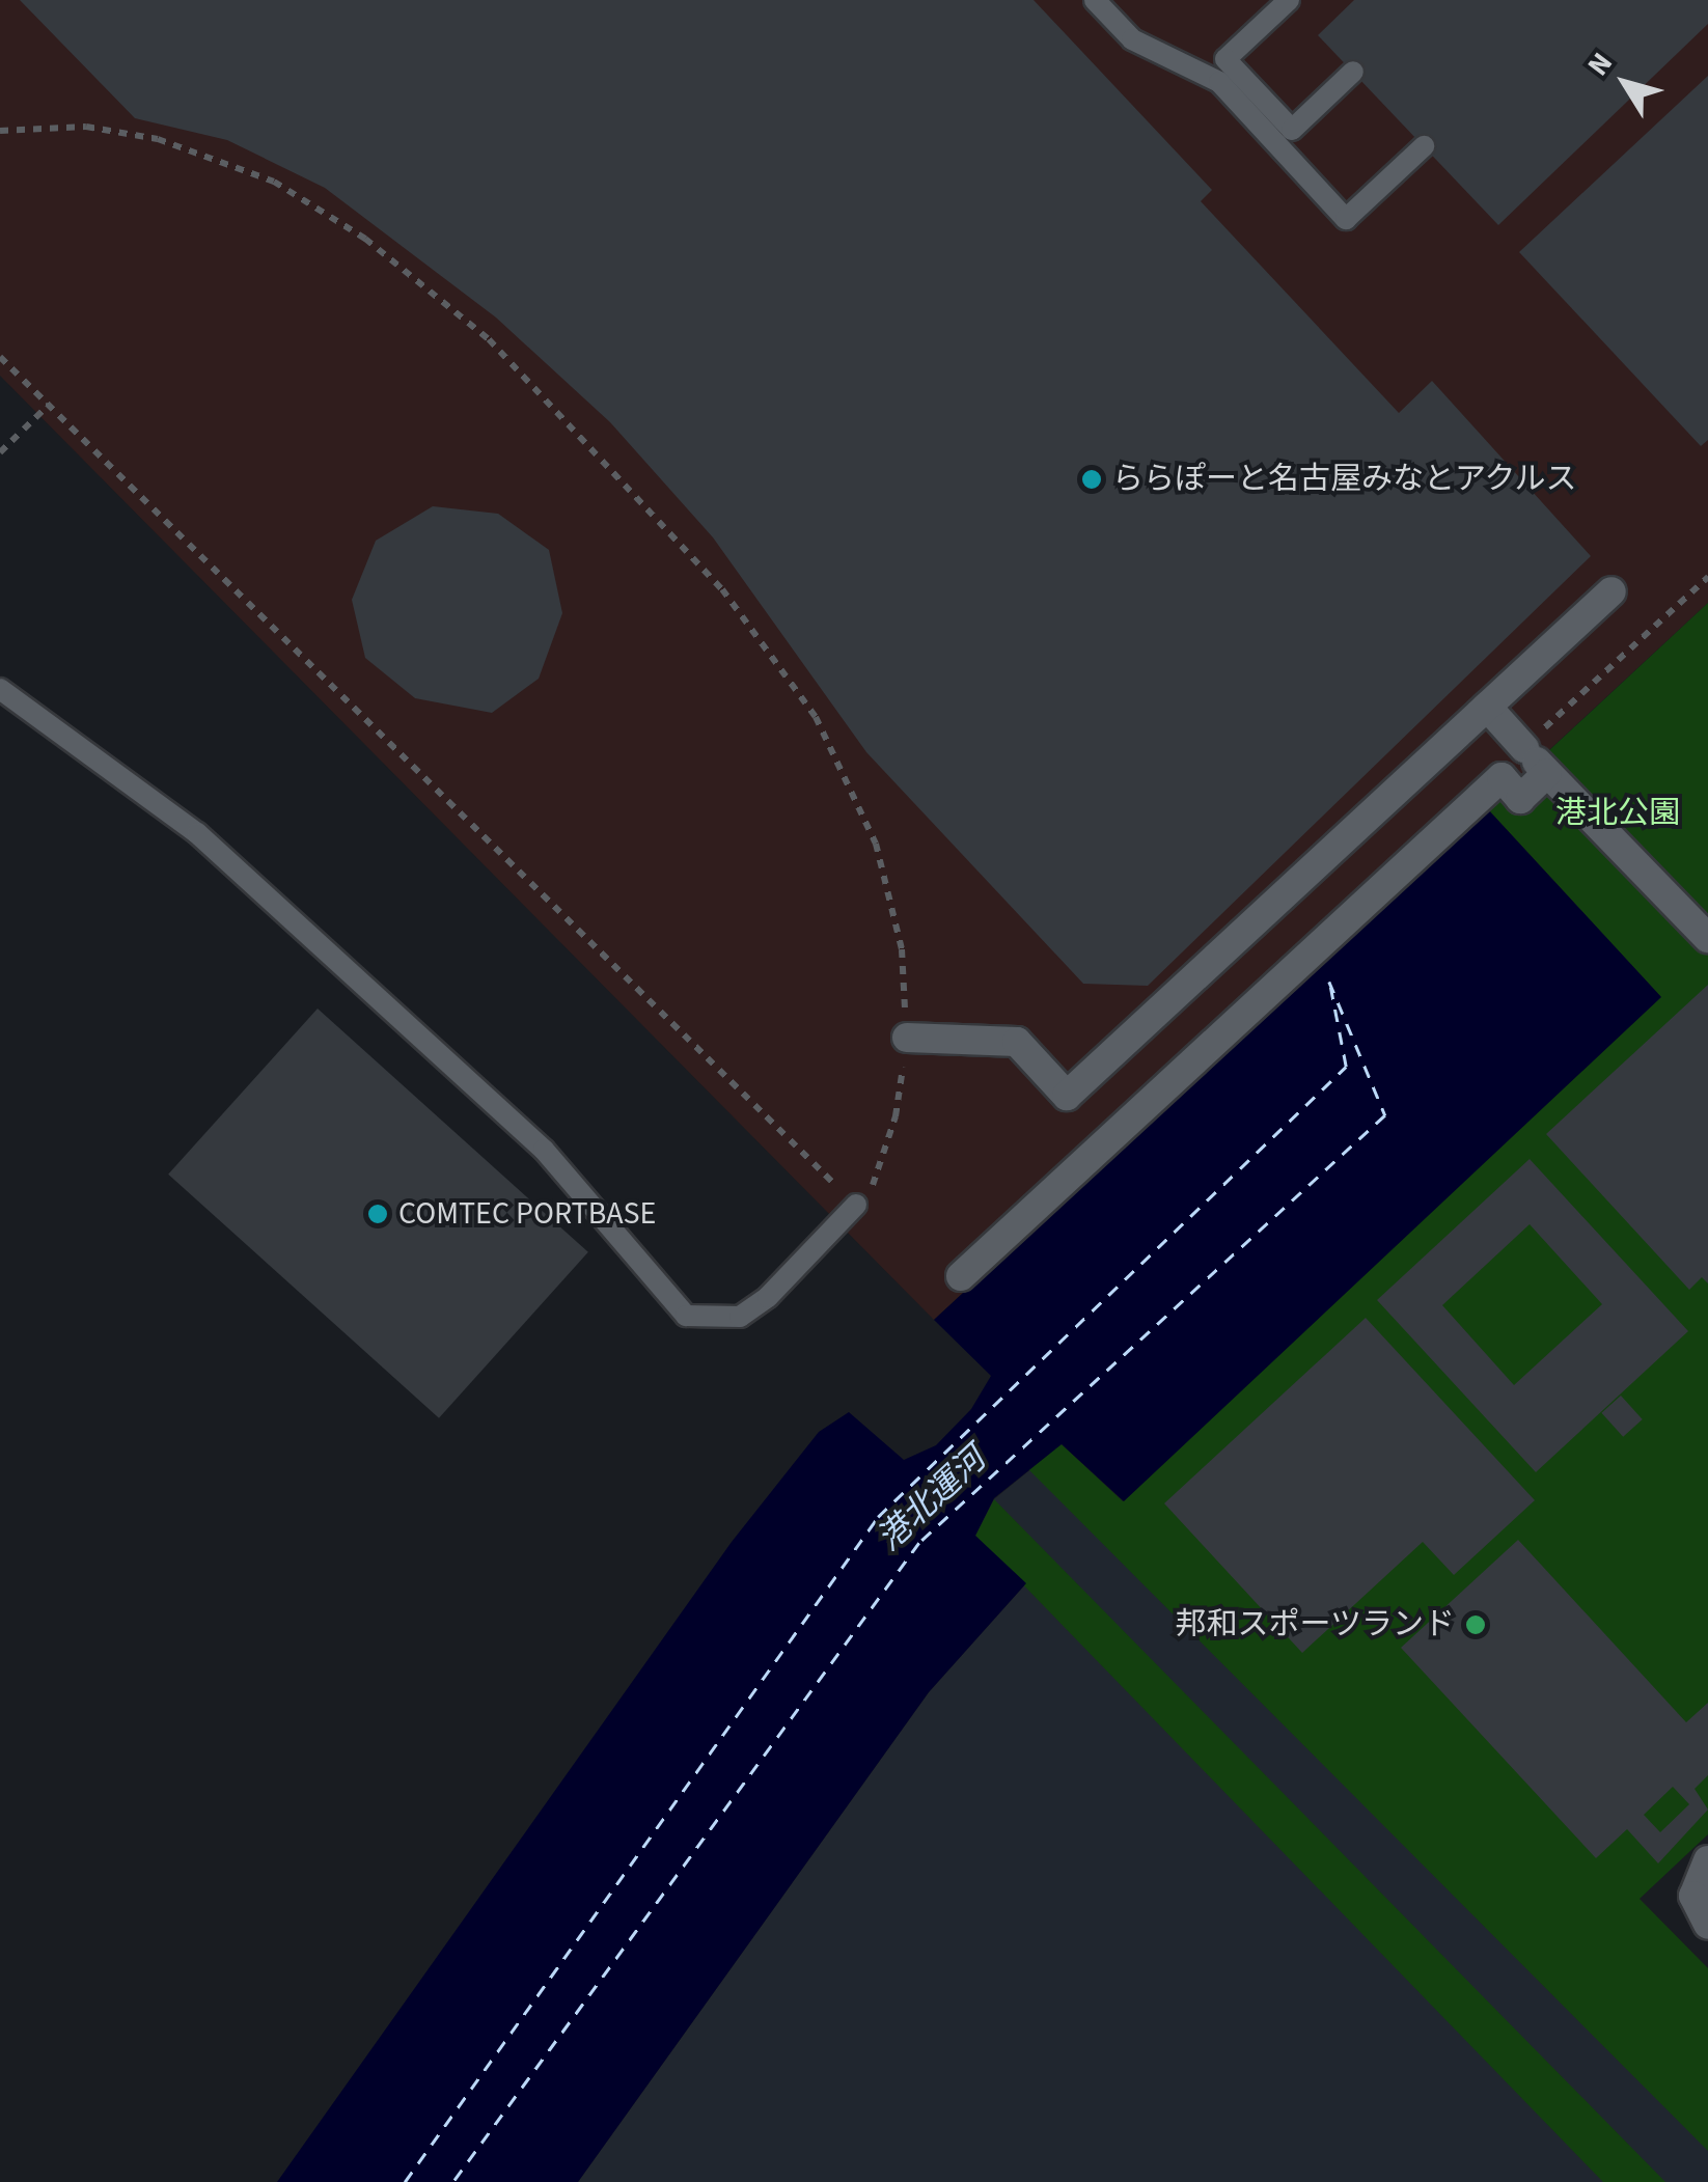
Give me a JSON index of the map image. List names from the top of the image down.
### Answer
{
  "water": ["港北運河"],
  "parks": ["港北公園"],
  "places": ["ららぽーと名古屋みなとアクルス", "COMTEC PORTBASE", "邦和スポーツランド"],
  "north": "top left"
}
